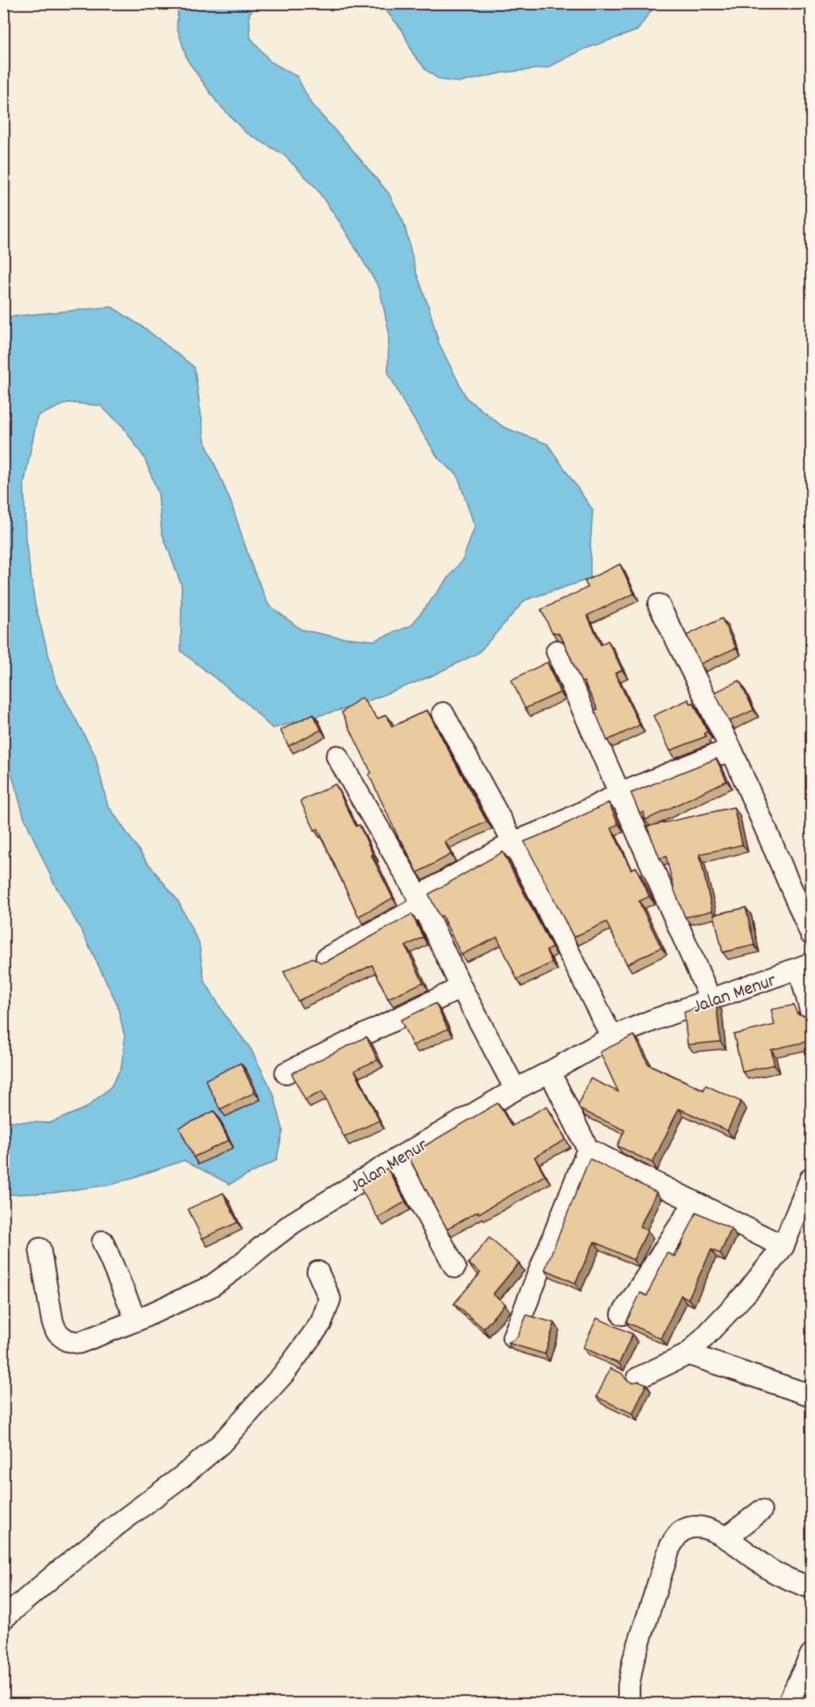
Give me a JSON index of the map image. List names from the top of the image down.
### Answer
{
  "streets": {
    "street": ["Jalan Menur"]
  }
}
